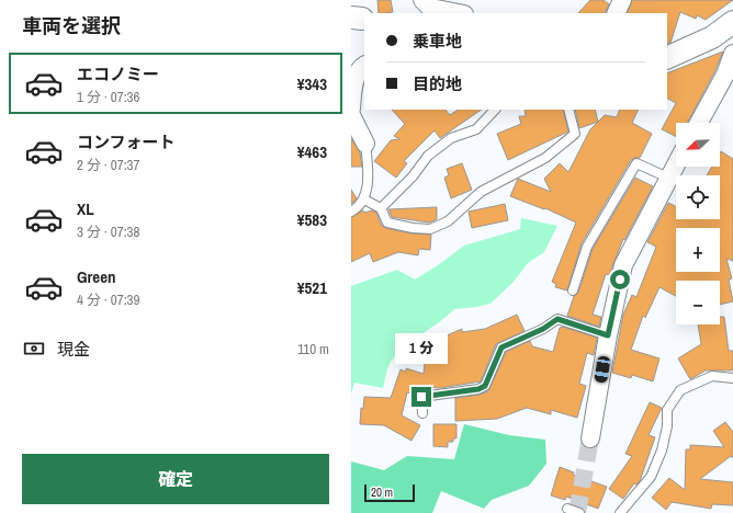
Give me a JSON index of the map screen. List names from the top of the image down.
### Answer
{
  "scale_bar": "20 m",
  "north": "bottom left",
  "page": {
    "heading": "車両を選択",
    "banner": ["乗車地", "目的地"],
    "list": [
      {
        "name": "エコノミー",
        "note": "1 分 · 07:36",
        "value": "¥343"
      },
      {
        "name": "コンフォート",
        "note": "2 分 · 07:37",
        "value": "¥463"
      },
      {
        "name": "XL",
        "note": "3 分 · 07:38",
        "value": "¥583"
      },
      {
        "name": "Green",
        "note": "4 分 · 07:39",
        "value": "¥521"
      }
    ],
    "map_buttons": ["+", "−"],
    "pay": ["現金", "110 m"],
    "bubble": "1 分",
    "buttons": "確定",
    "scale": "20 m"
  }
}
